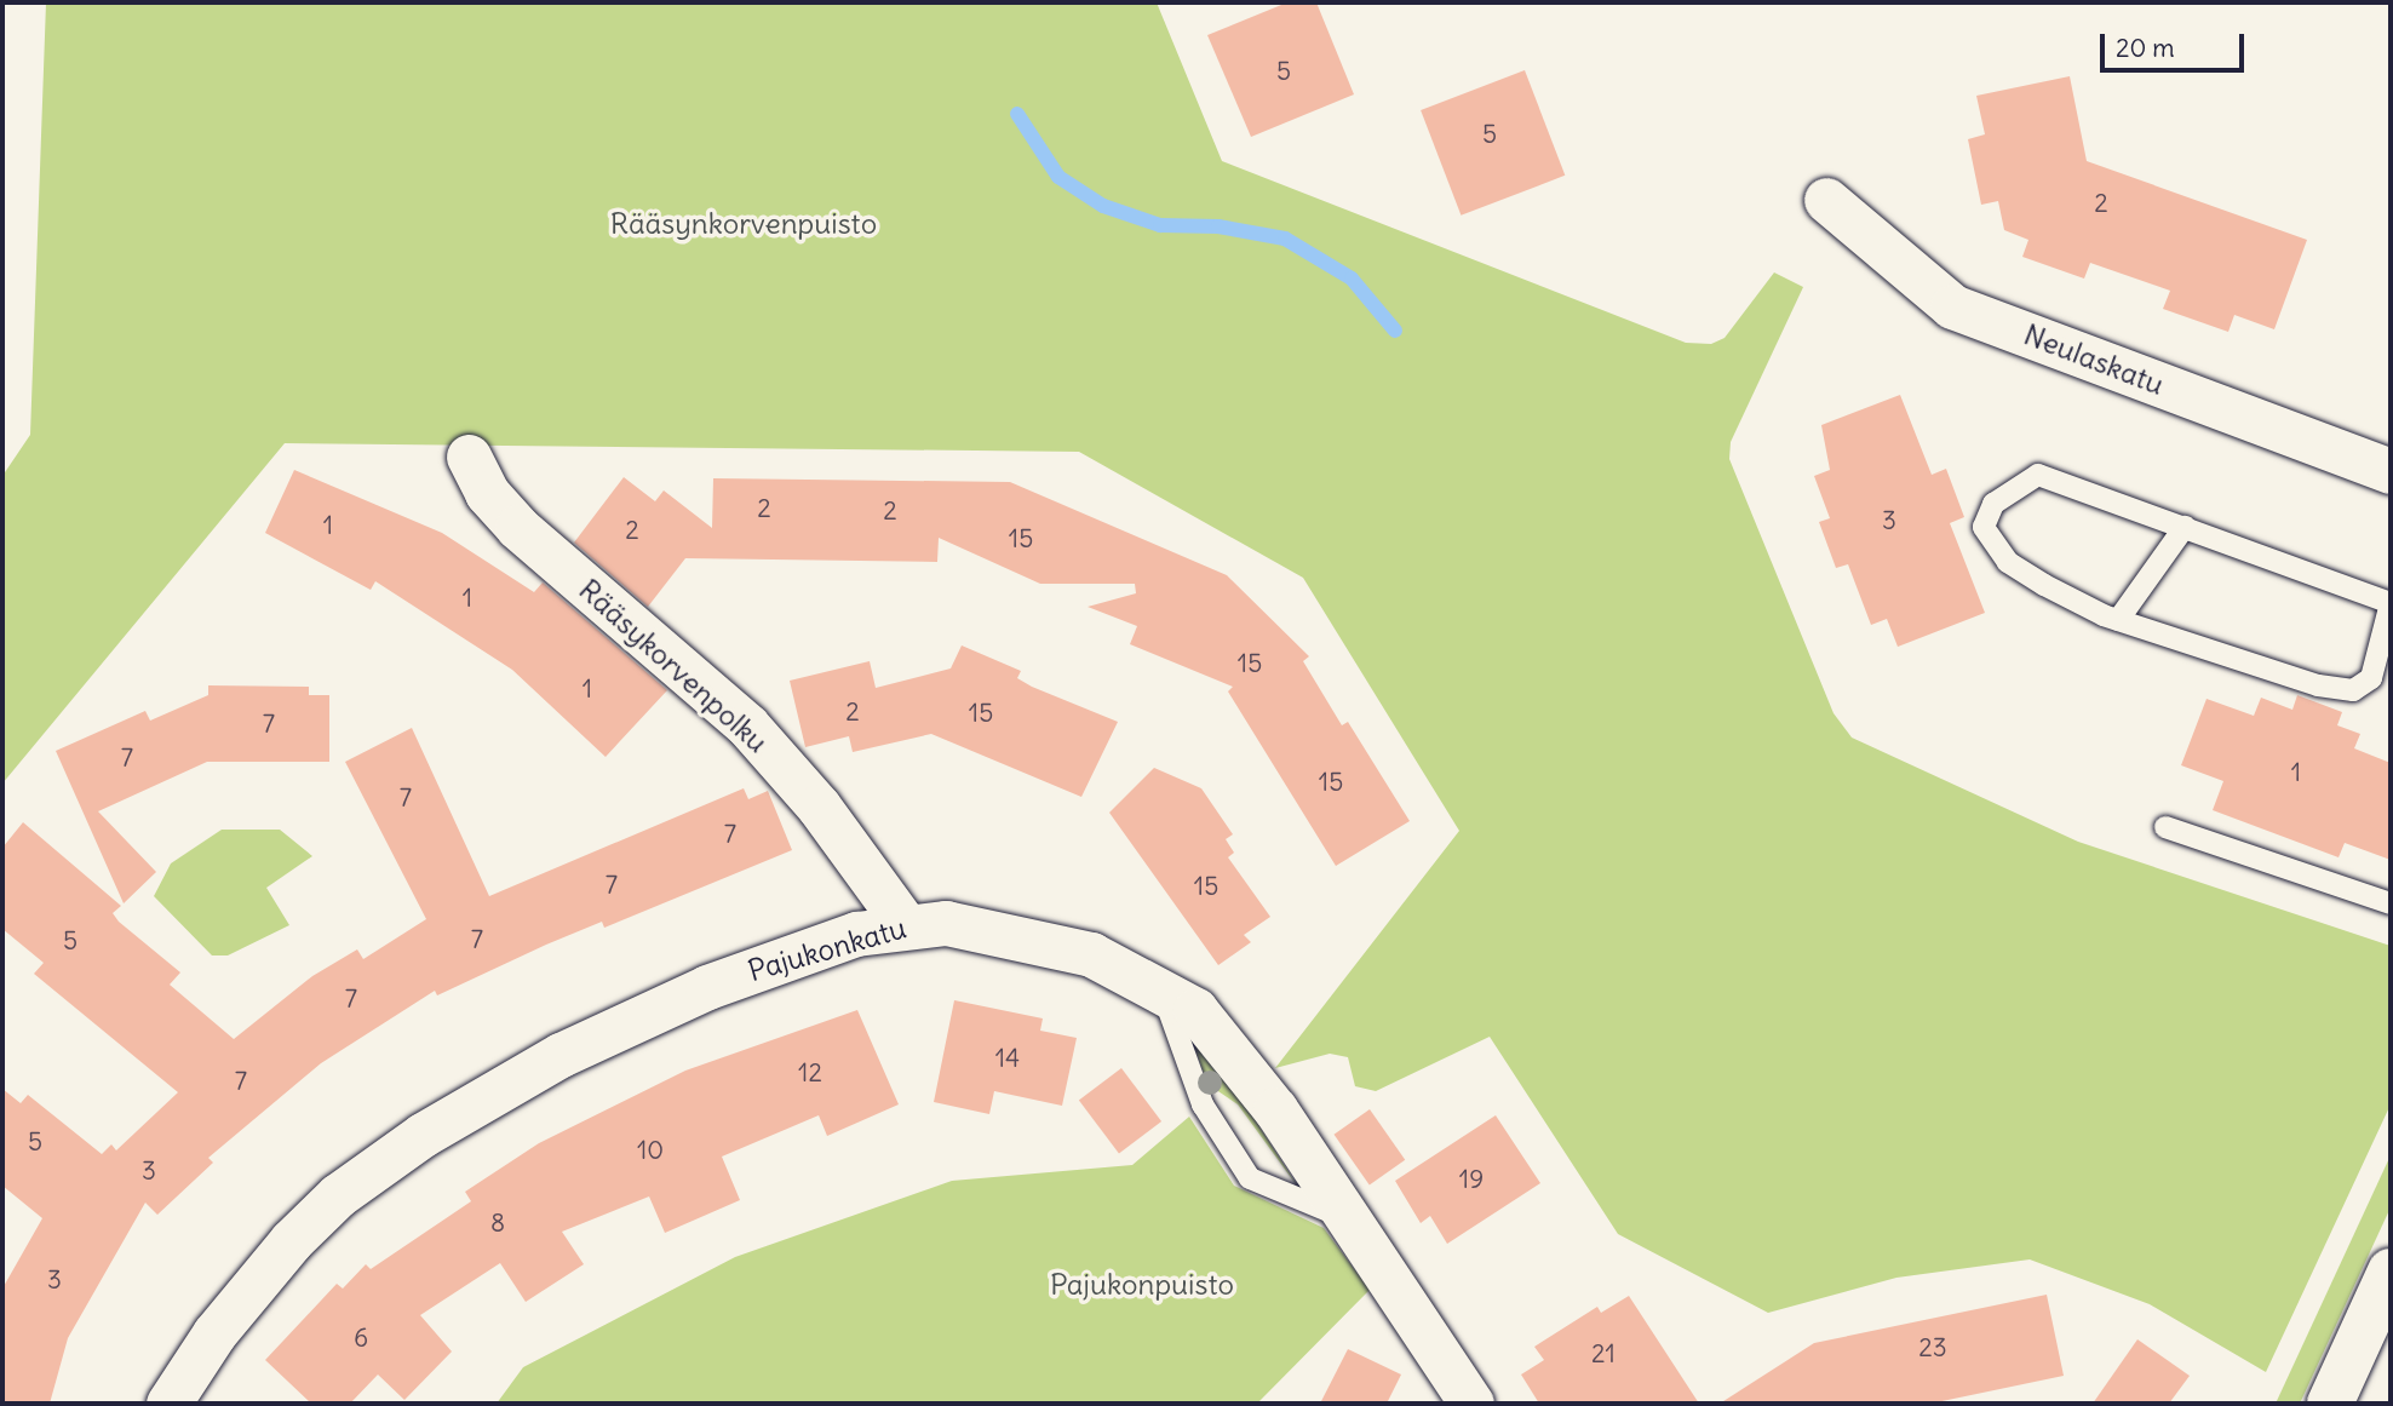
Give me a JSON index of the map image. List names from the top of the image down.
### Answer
{
  "streets": {
    "street": ["Neulaskatu", "Rääsykorvenpolku", "Pajukonkatu"]
  },
  "crossings": [
    ["Rääsykorvenpolku", "Pajukonkatu"]
  ],
  "parks": ["Rääsynkorvenpuisto", "Pajukonpuisto"],
  "house_numbers": [
    "5",
    "5",
    "2",
    "2",
    "2",
    "3",
    "1",
    "2",
    "15",
    "1",
    "15",
    "1",
    "2",
    "15",
    "7",
    "7",
    "1",
    "15",
    "7",
    "7",
    "7",
    "15",
    "7",
    "5",
    "7",
    "14",
    "12",
    "7",
    "5",
    "10",
    "3",
    "19",
    "8",
    "3",
    "6",
    "23",
    "21"
  ],
  "scale_bar": "20 m"
}
